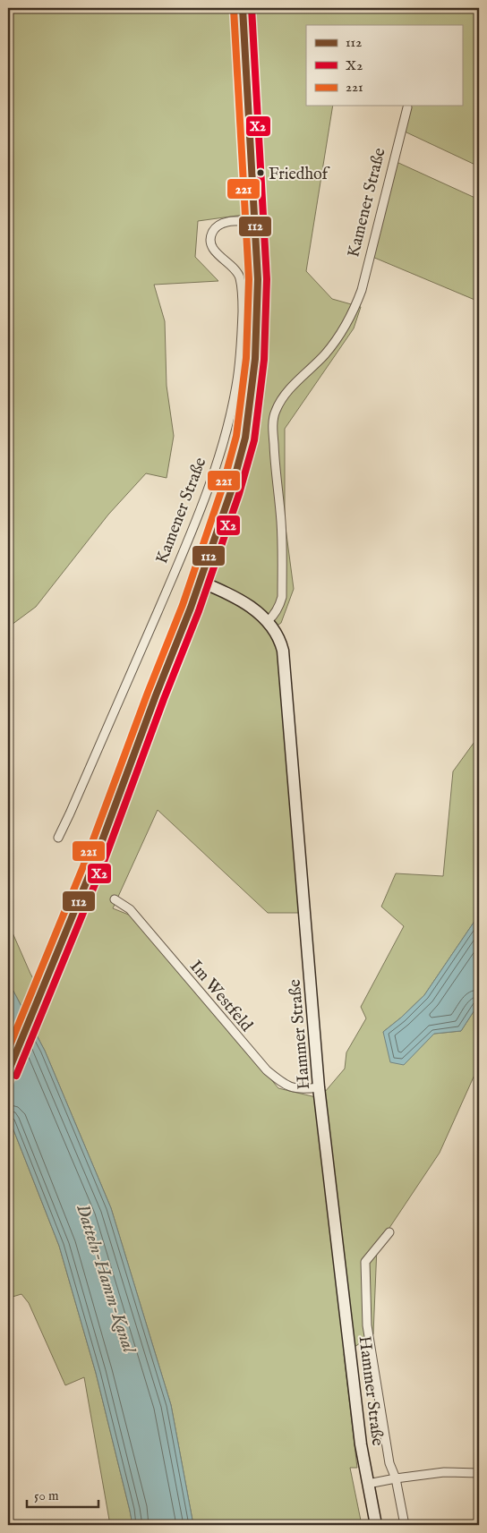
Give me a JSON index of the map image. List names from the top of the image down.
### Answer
{
  "streets": {
    "main road": ["Hammer Straße"],
    "street": ["Kamener Straße", "Im Westfeld"]
  },
  "crossings": [
    ["Kamener Straße", "Hammer Straße"],
    ["Im Westfeld", "Hammer Straße"]
  ],
  "water": ["Datteln-Hamm-Kanal"],
  "places": ["Friedhof"],
  "lines": ["transit line 112", "transit line X2", "transit line 221"],
  "legend": ["112", "X2", "221"],
  "scale_bar": "50 m"
}
